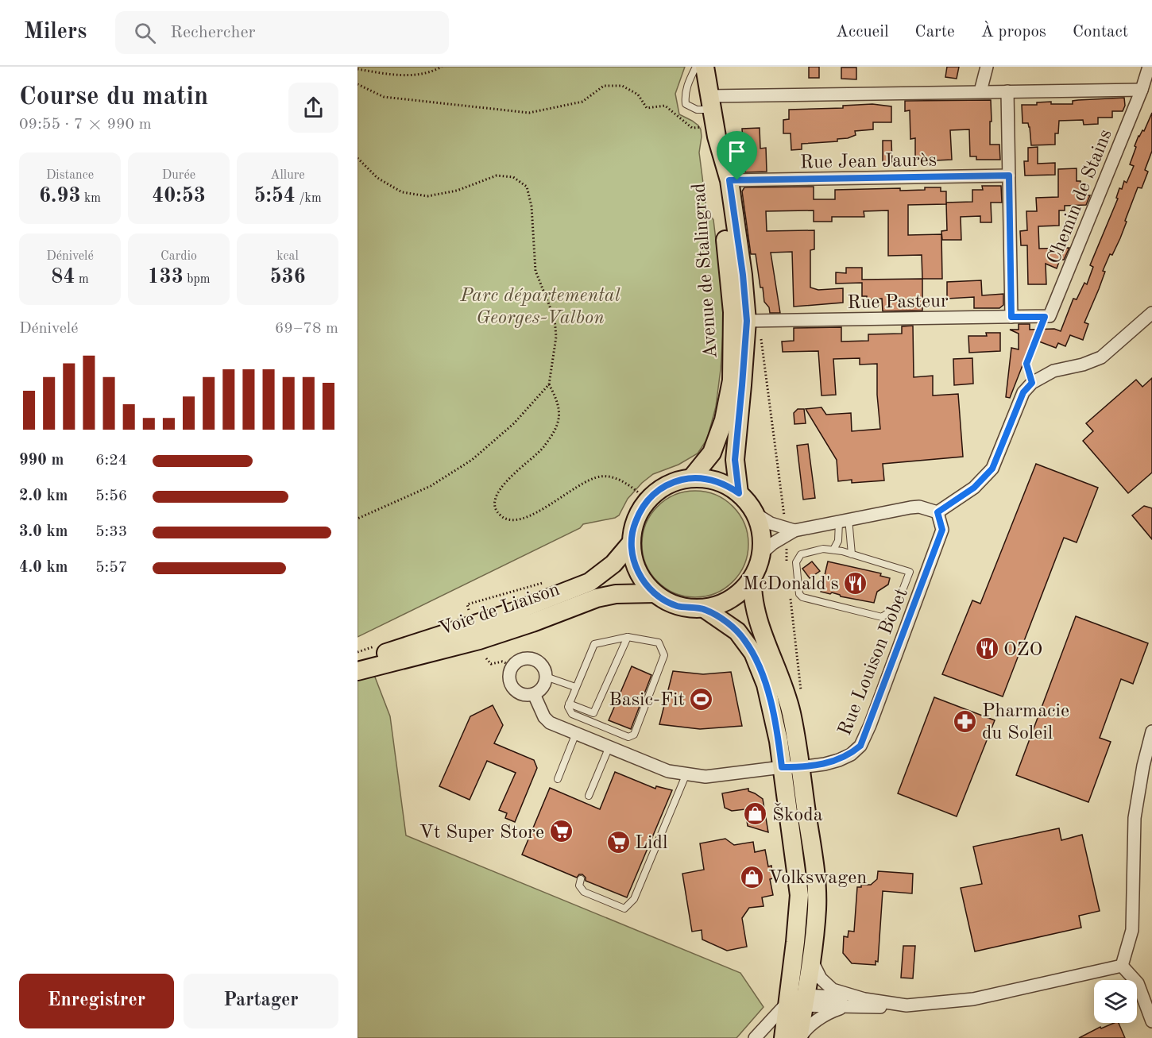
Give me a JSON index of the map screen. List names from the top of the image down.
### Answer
{
  "streets": {
    "main road": ["Avenue de Stalingrad", "Voie de Liaison"],
    "street": [
      "Rue Jean Jaurès",
      "Chemin de Stains",
      "Rue Pasteur",
      "Rue Louison Bobet"
    ]
  },
  "crossings": [
    ["Rue Jean Jaurès", "Avenue de Stalingrad"],
    ["Chemin de Stains", "Rue Pasteur"],
    ["Avenue de Stalingrad", "Rue Pasteur"],
    ["Avenue de Stalingrad", "Voie de Liaison"]
  ],
  "parks": ["Parc départemental Georges-Valbon"],
  "places": {
    "restaurant": ["McDonald's", "OZO"],
    "sports": ["Basic-Fit"],
    "pharmacy": ["Pharmacie du Soleil"],
    "shop": ["Škoda", "Volkswagen"],
    "supermarket": ["Vt Super Store", "Lidl"]
  },
  "page": {
    "header": "Milers",
    "search": "Rechercher",
    "nav": [
      "Accueil",
      "Carte",
      "À propos",
      "Contact"
    ],
    "heading": ["Course du matin", "09:55 · 7 × 990 m"],
    "stats": [
      ["Distance", "6.93 km"],
      ["Durée", "40:53"],
      ["Allure", "5:54 /km"],
      ["Dénivelé", "84 m"],
      ["Cardio", "133 bpm"],
      ["kcal", "536"]
    ],
    "chart": ["Dénivelé", "69–78 m"],
    "list": [
      {
        "name": "990 m",
        "note": "6:24"
      },
      {
        "name": "2.0 km",
        "note": "5:56"
      },
      {
        "name": "3.0 km",
        "note": "5:33"
      },
      {
        "name": "4.0 km",
        "note": "5:57"
      }
    ],
    "buttons": ["Enregistrer", "Partager"]
  }
}
